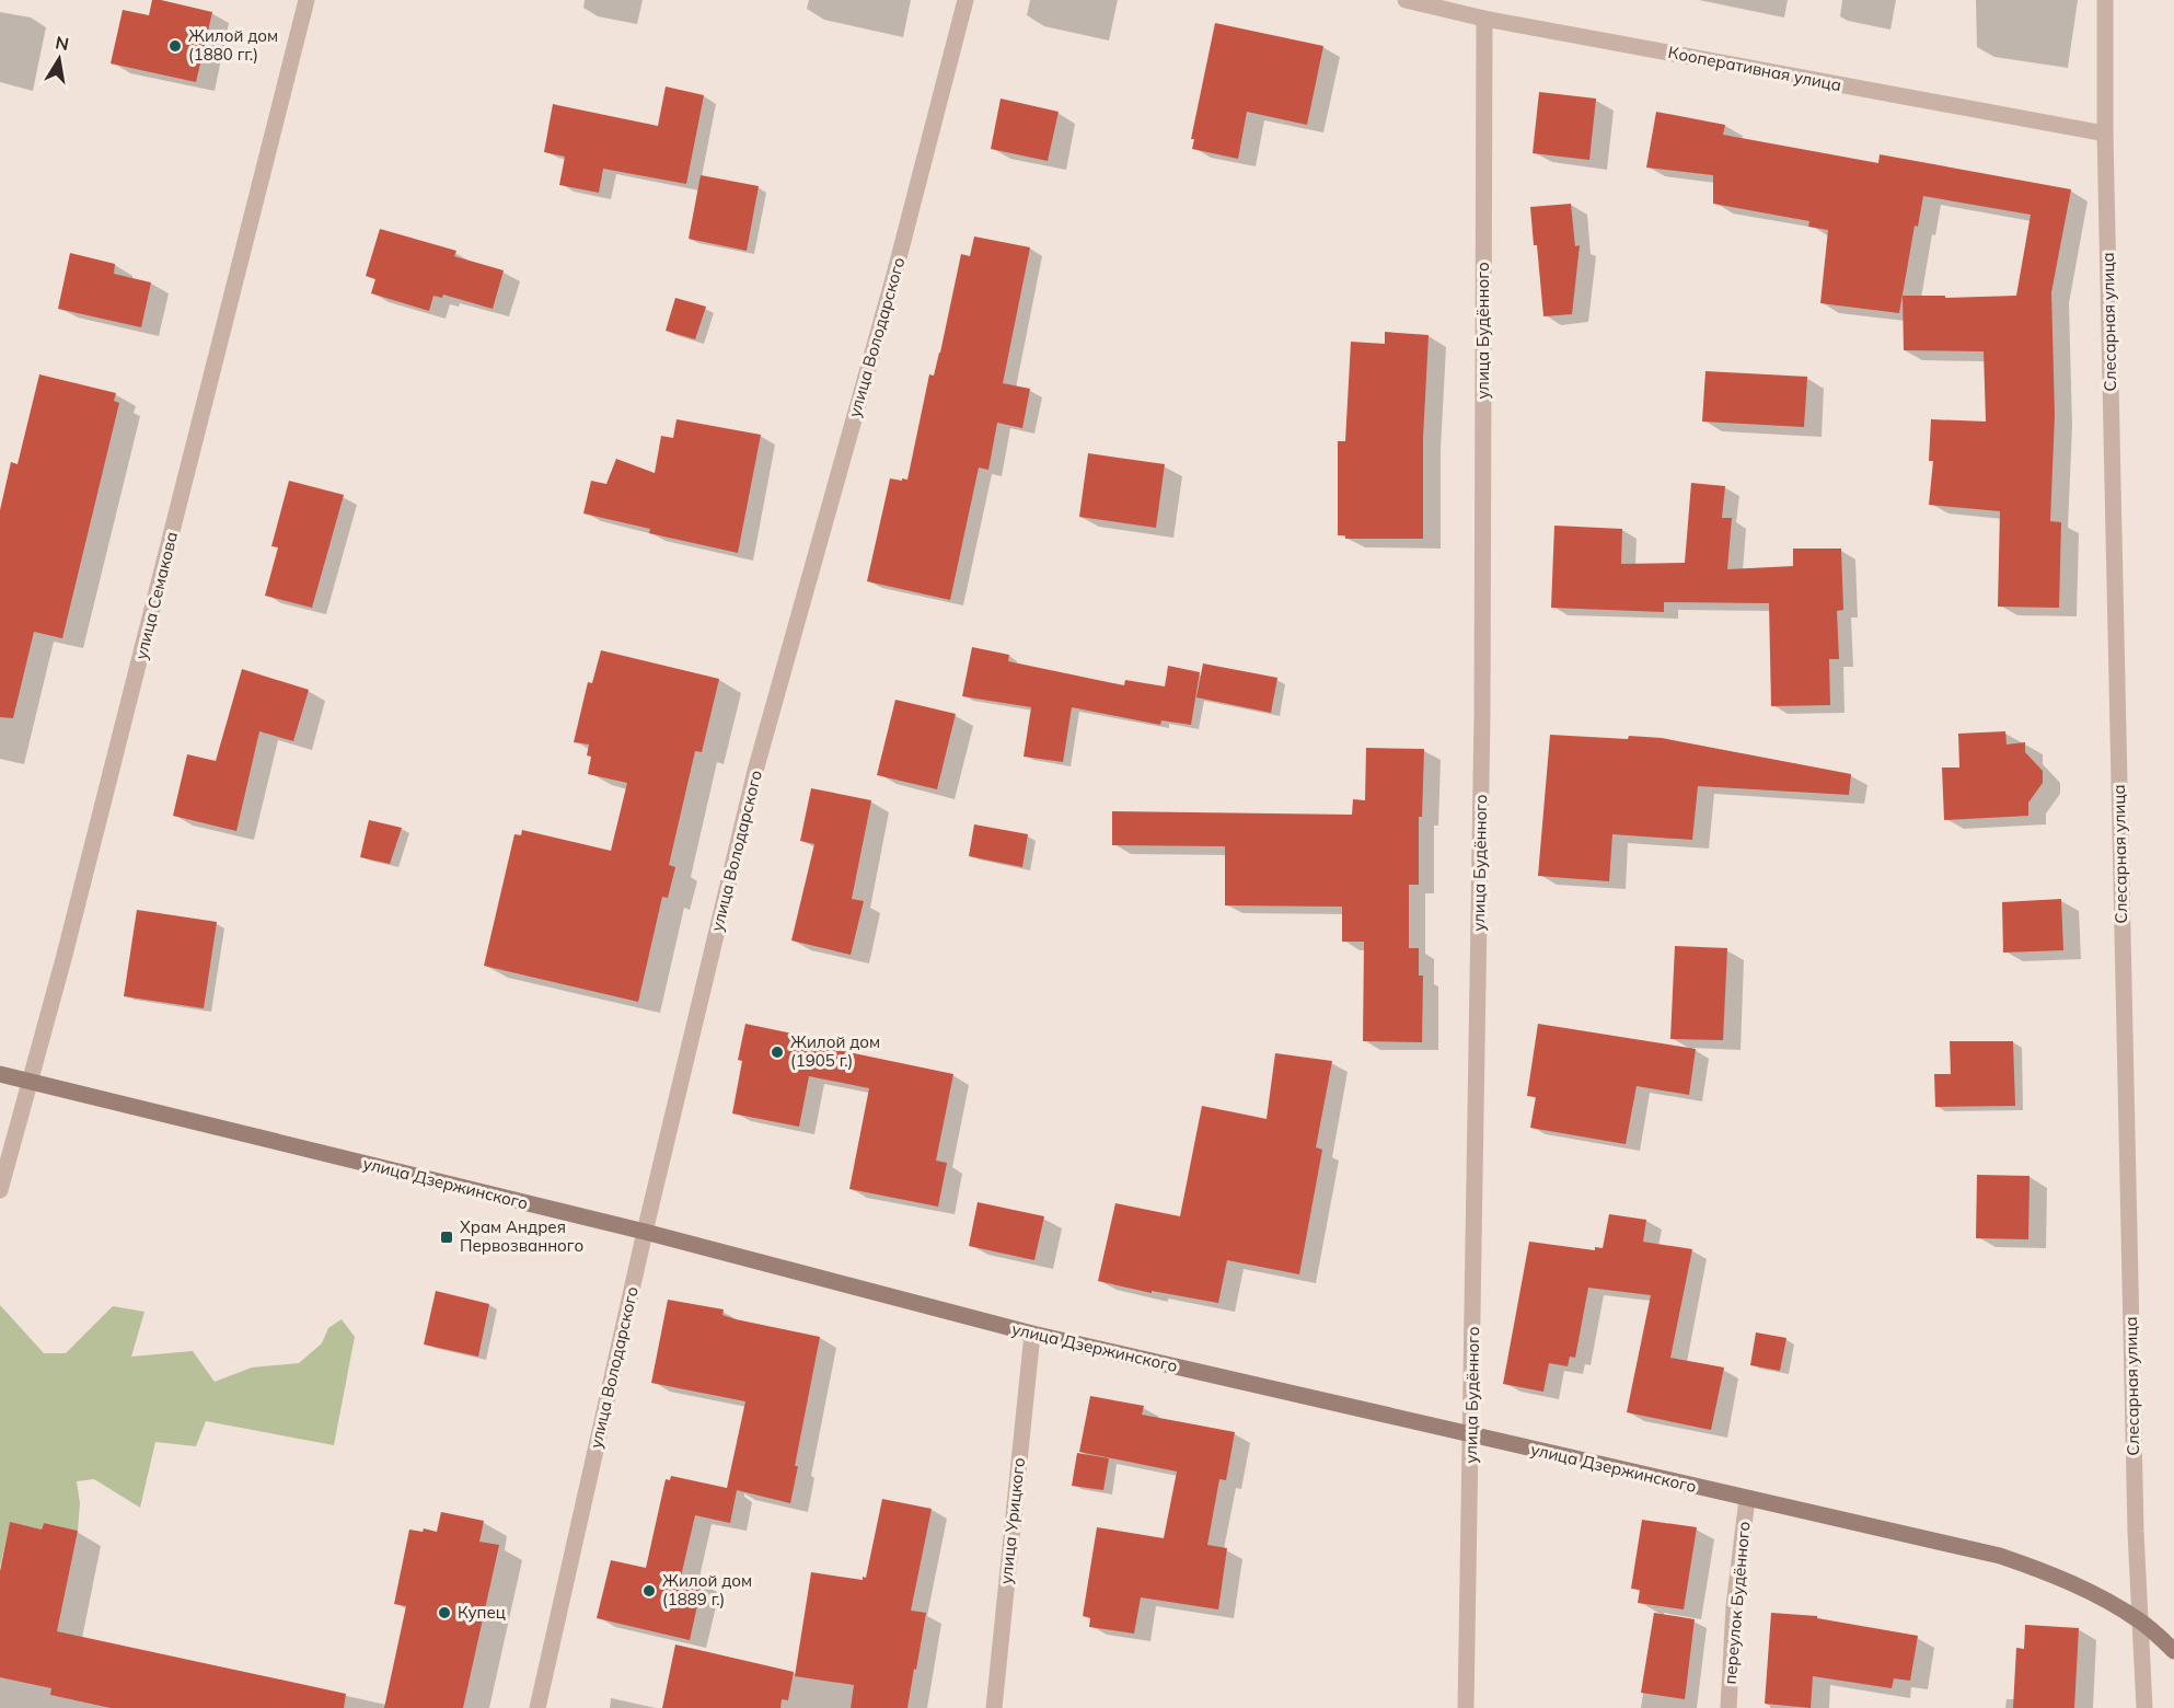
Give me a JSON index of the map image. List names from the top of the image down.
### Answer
{
  "streets": {
    "main road": ["улица Дзержинского"],
    "street": [
      "Кооперативная улица",
      "Слесарная улица",
      "улица Будённого",
      "улица Володарского",
      "улица Семакова",
      "улица Урицкого",
      "переулок Будённого"
    ]
  },
  "crossings": [
    ["Кооперативная улица", "Слесарная улица"],
    ["Кооперативная улица", "улица Будённого"],
    ["Слесарная улица", "улица Дзержинского"],
    ["улица Будённого", "улица Дзержинского"],
    ["улица Володарского", "улица Дзержинского"],
    ["улица Семакова", "улица Дзержинского"],
    ["улица Дзержинского", "улица Урицкого"],
    ["улица Дзержинского", "переулок Будённого"]
  ],
  "places": {
    "other": [
      "Жилой дом (1880 гг.)",
      "Жилой дом (1905 г.)",
      "Жилой дом (1889 г.)",
      "Купец"
    ],
    "transit": ["Храм Андрея Первозванного"]
  },
  "north": "top"
}
